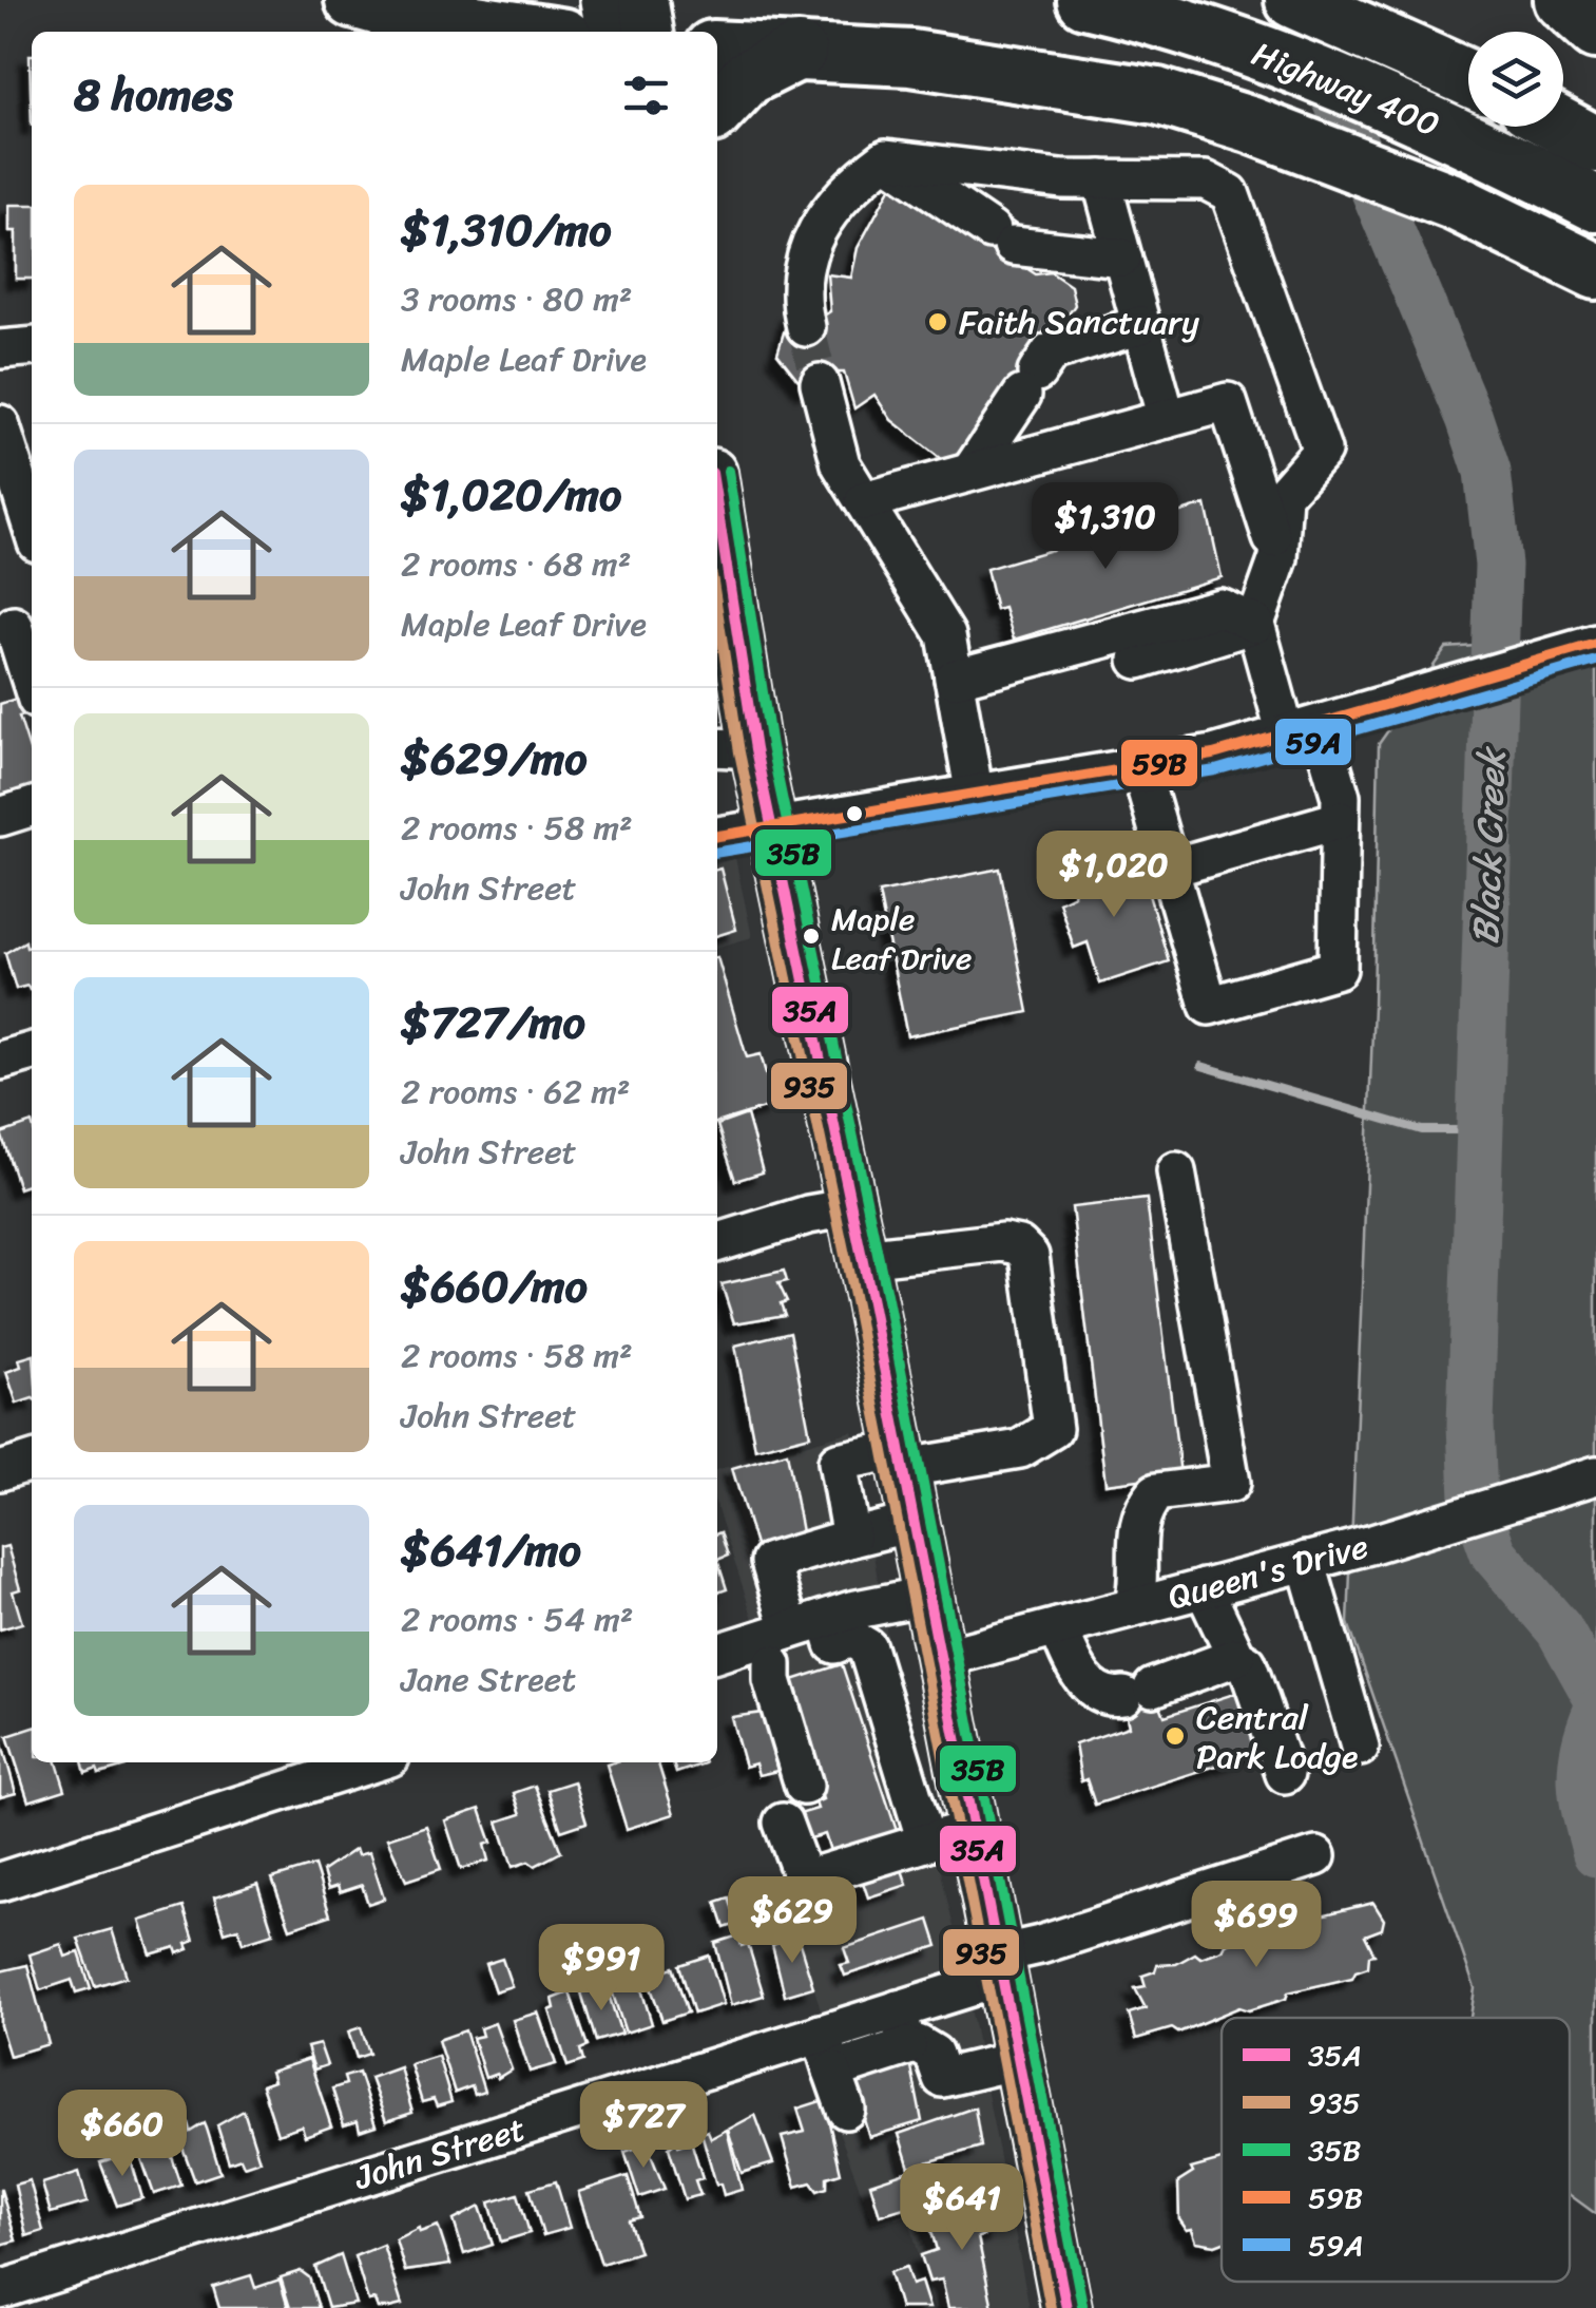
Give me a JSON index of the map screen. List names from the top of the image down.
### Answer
{
  "streets": {
    "highway": ["Highway 400"],
    "street": ["Queen's Drive", "John Street"]
  },
  "water": ["Black Creek"],
  "places": ["Faith Sanctuary", "Maple Leaf Drive", "Central Park Lodge"],
  "lines": [
    "transit line 35B",
    "transit line 35A",
    "transit line 935",
    "transit line 59B",
    "transit line 59A"
  ],
  "legend": [
    "35A",
    "935",
    "35B",
    "59B",
    "59A"
  ],
  "page": {
    "heading": "8 homes",
    "list": [
      {
        "name": "$1,310/mo",
        "note": "3 rooms · 80 m² · Maple Leaf Drive"
      },
      {
        "name": "$1,020/mo",
        "note": "2 rooms · 68 m² · Maple Leaf Drive"
      },
      {
        "name": "$629/mo",
        "note": "2 rooms · 58 m² · John Street"
      },
      {
        "name": "$727/mo",
        "note": "2 rooms · 62 m² · John Street"
      },
      {
        "name": "$660/mo",
        "note": "2 rooms · 58 m² · John Street"
      },
      {
        "name": "$641/mo",
        "note": "2 rooms · 54 m² · Jane Street"
      }
    ],
    "price": [
      "$1,310",
      "$1,020",
      "$629",
      "$699",
      "$991",
      "$727",
      "$660",
      "$641"
    ]
  }
}
